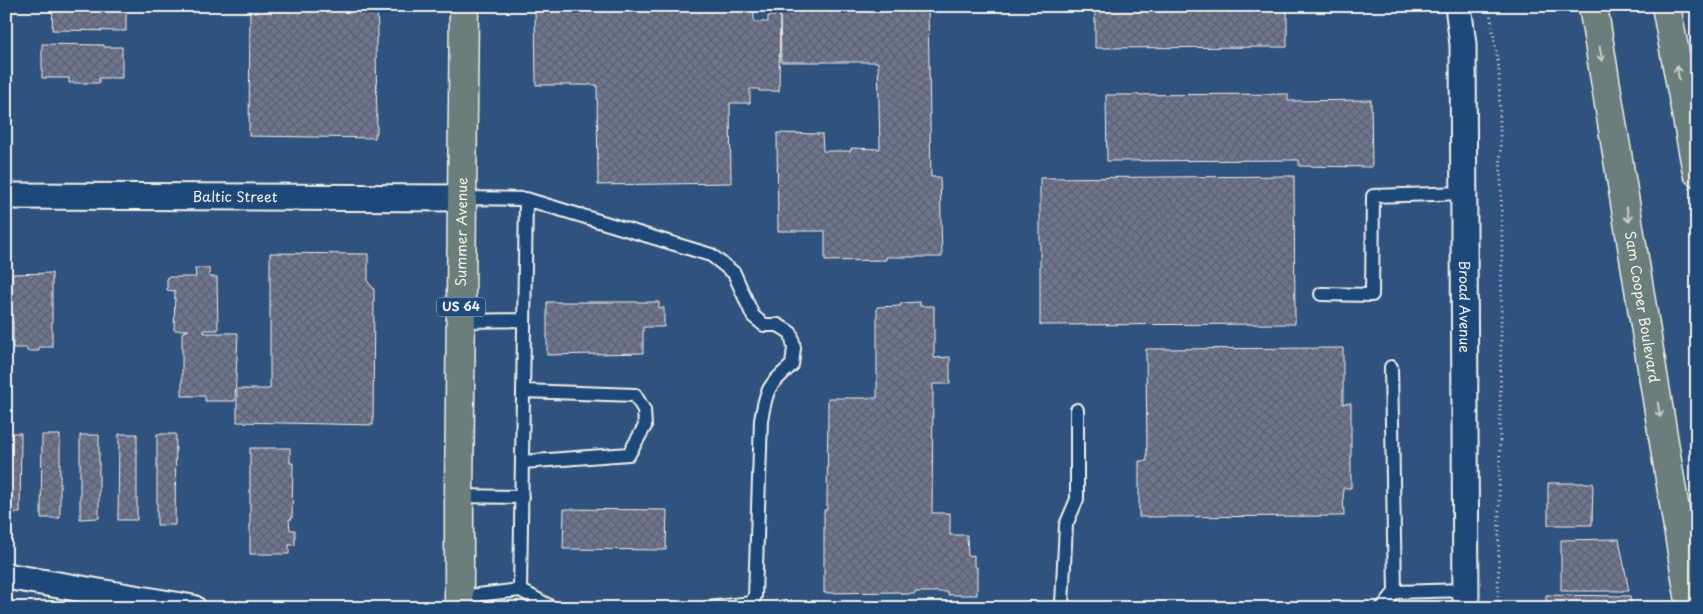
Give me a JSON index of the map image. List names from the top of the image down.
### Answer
{
  "streets": {
    "main road": ["Summer Avenue", "US 64", "Sam Cooper Boulevard"],
    "street": ["Baltic Street", "Broad Avenue"]
  },
  "crossings": [
    ["Baltic Street", "Summer Avenue"]
  ],
  "one_way": ["Sam Cooper Boulevard"]
}
